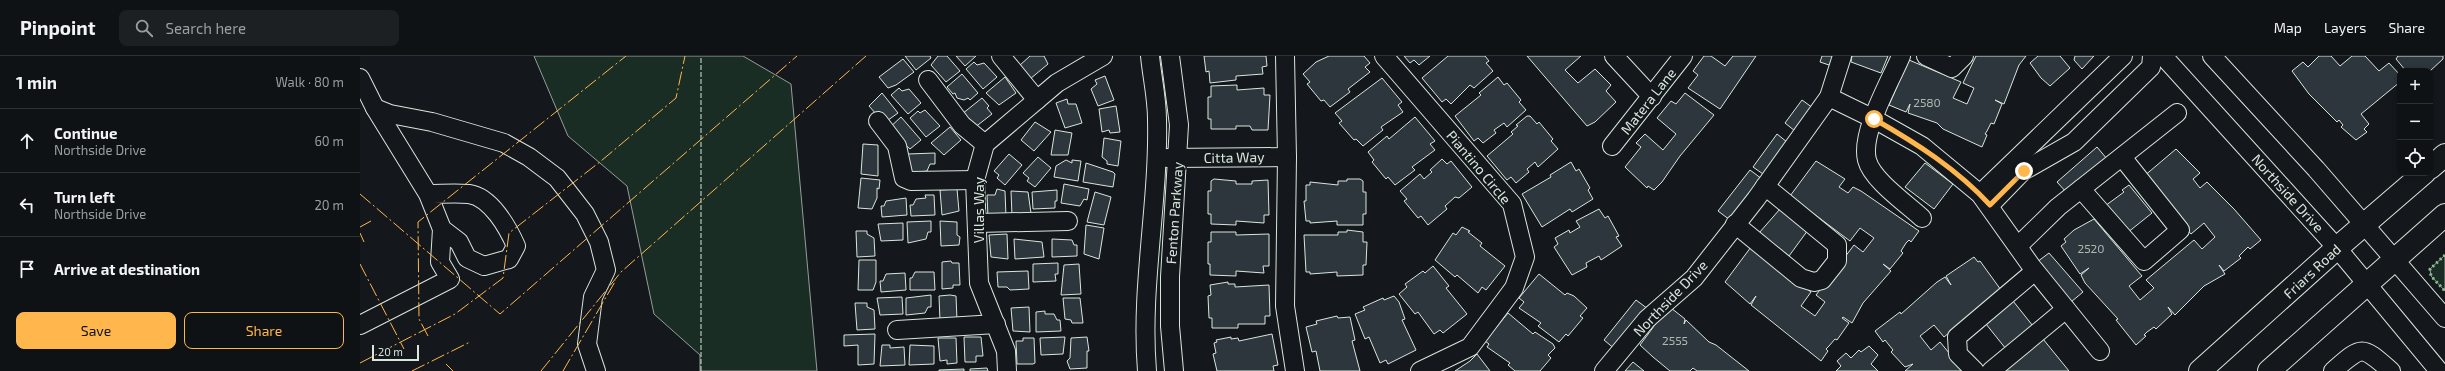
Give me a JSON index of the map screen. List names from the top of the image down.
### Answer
{
  "streets": {
    "highway": ["Friars Road"],
    "street": [
      "Matera Lane",
      "Citta Way",
      "Piantino Circle",
      "Northside Drive",
      "Villas Way",
      "Fenton Parkway"
    ]
  },
  "crossings": [
    ["Citta Way", "Fenton Parkway"],
    ["Northside Drive", "Friars Road"]
  ],
  "house_numbers": ["2580", "2520", "2555"],
  "scale_bar": "20 m",
  "page": {
    "header": "Pinpoint",
    "search": "Search here",
    "nav": ["Map", "Layers", "Share"],
    "heading": ["1 min", "Walk · 80 m"],
    "map_buttons": ["+", "−"],
    "list": [
      ["Continue", "Northside Drive", "60 m"],
      ["Turn left", "Northside Drive", "20 m"],
      "Arrive at destination"
    ],
    "buttons": ["Save", "Share"],
    "scale": "20 m"
  }
}
